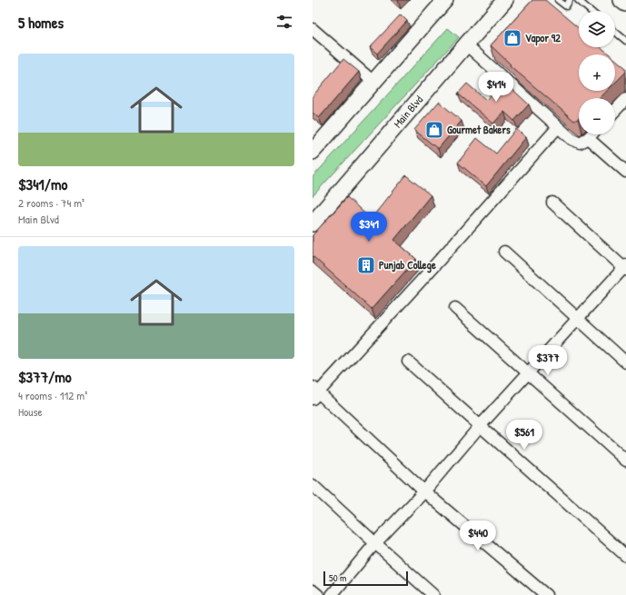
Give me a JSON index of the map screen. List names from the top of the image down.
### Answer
{
  "streets": {
    "main road": ["Main Blvd"]
  },
  "places": {
    "shop": ["Vapor 92", "Gourmet Bakers"],
    "building": ["Punjab College"]
  },
  "scale_bar": "50 m",
  "page": {
    "heading": "5 homes",
    "map_buttons": ["+", "−"],
    "list": [
      {
        "name": "$341/mo",
        "note": "2 rooms · 74 m² · Main Blvd"
      },
      {
        "name": "$377/mo",
        "note": "4 rooms · 112 m² · House"
      }
    ],
    "price": [
      "$414",
      "$341",
      "$377",
      "$561",
      "$440"
    ],
    "scale": "50 m"
  }
}
